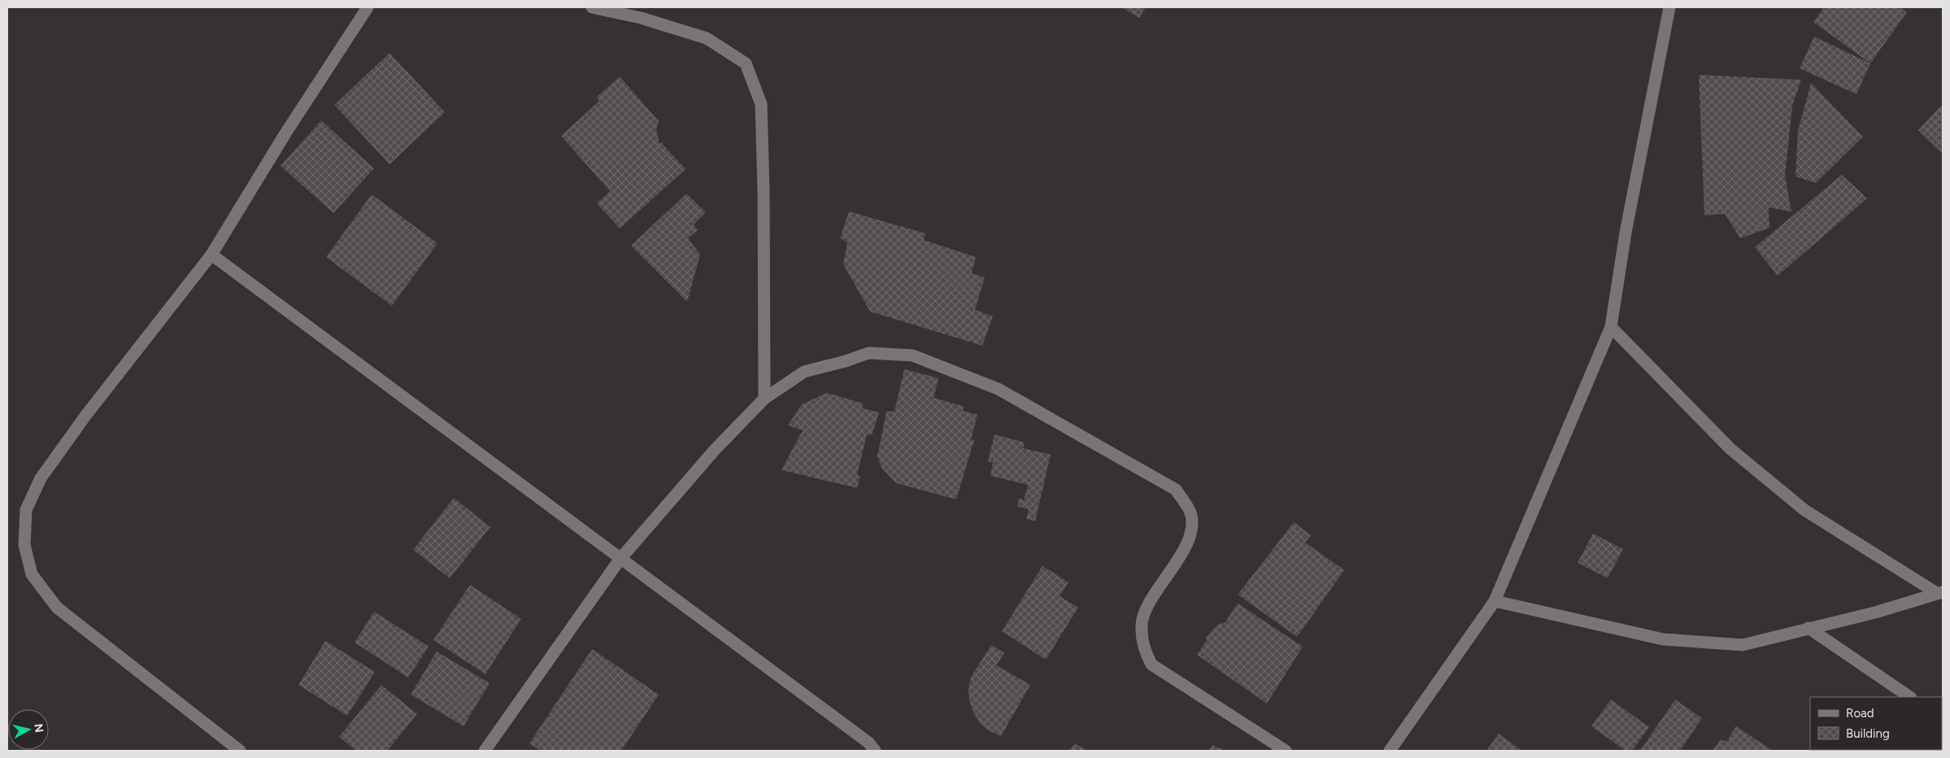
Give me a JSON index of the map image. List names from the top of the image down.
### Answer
{
  "legend": ["Road", "Building"],
  "north": "right"
}
